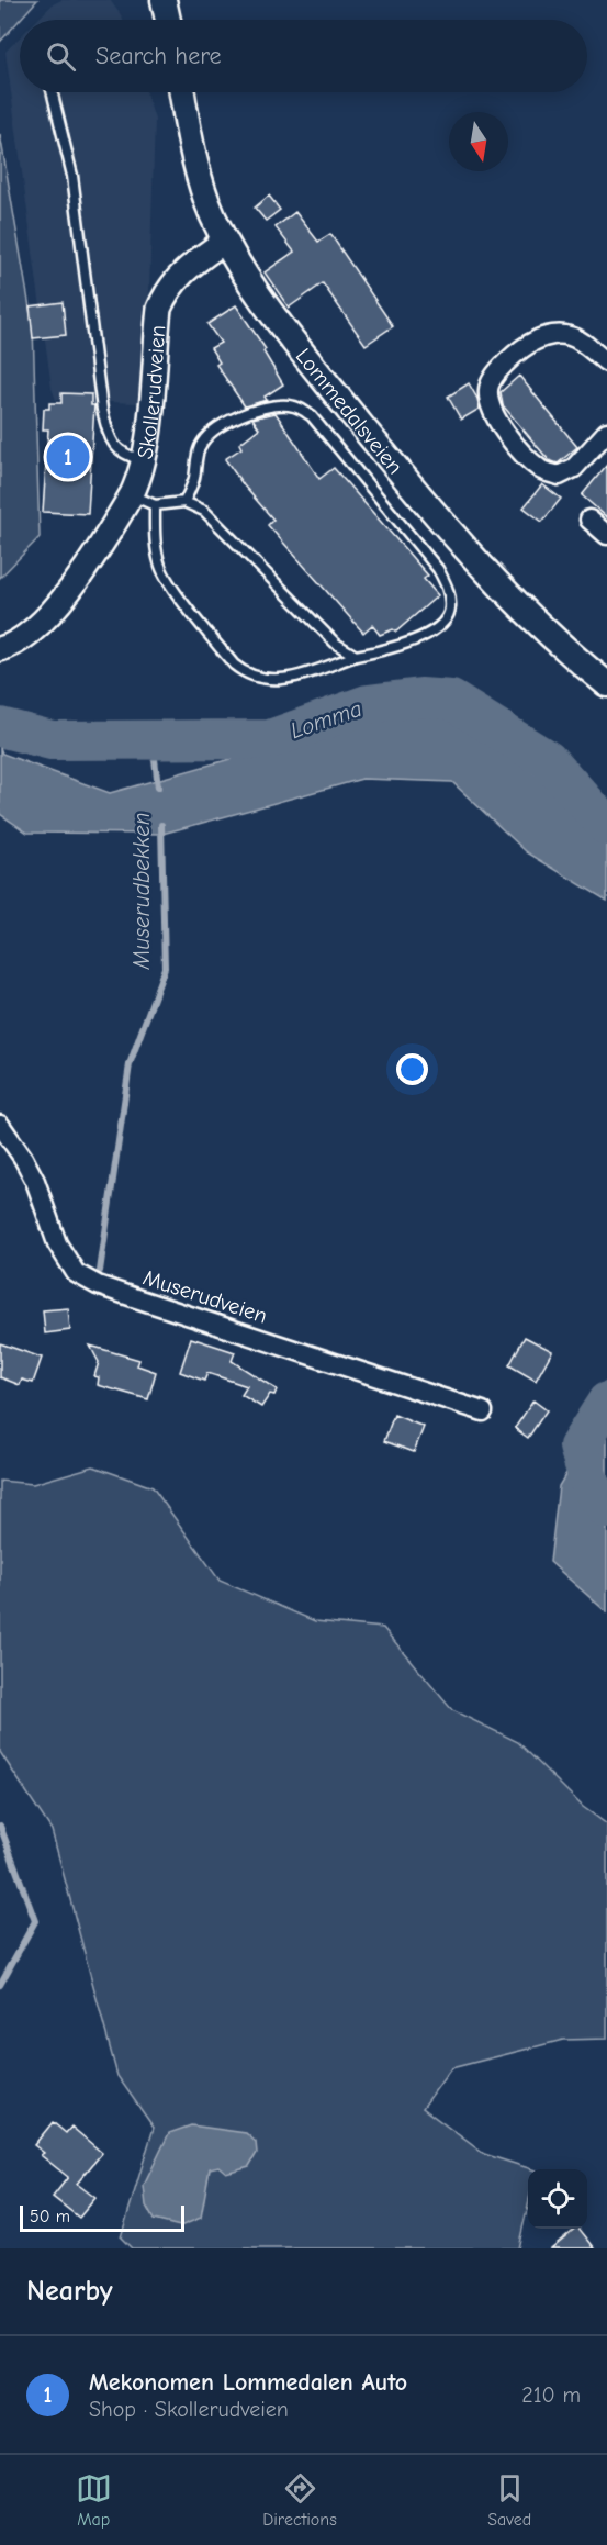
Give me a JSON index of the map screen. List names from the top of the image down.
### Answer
{
  "streets": {
    "main road": ["Lommedalsveien"],
    "street": ["Skollerudveien", "Muserudveien"]
  },
  "crossings": [
    ["Skollerudveien", "Lommedalsveien"]
  ],
  "water": ["Lomma", "Muserudbekken"],
  "scale_bar": "50 m",
  "north": "bottom",
  "page": {
    "search": "Search here",
    "pins": "1",
    "scale": "50 m",
    "heading": "Nearby",
    "list": [
      {
        "mark": "1",
        "name": "Mekonomen Lommedalen Auto",
        "note": "Shop · Skollerudveien",
        "value": "210 m"
      }
    ],
    "nav": ["Map", "Directions", "Saved"]
  }
}
